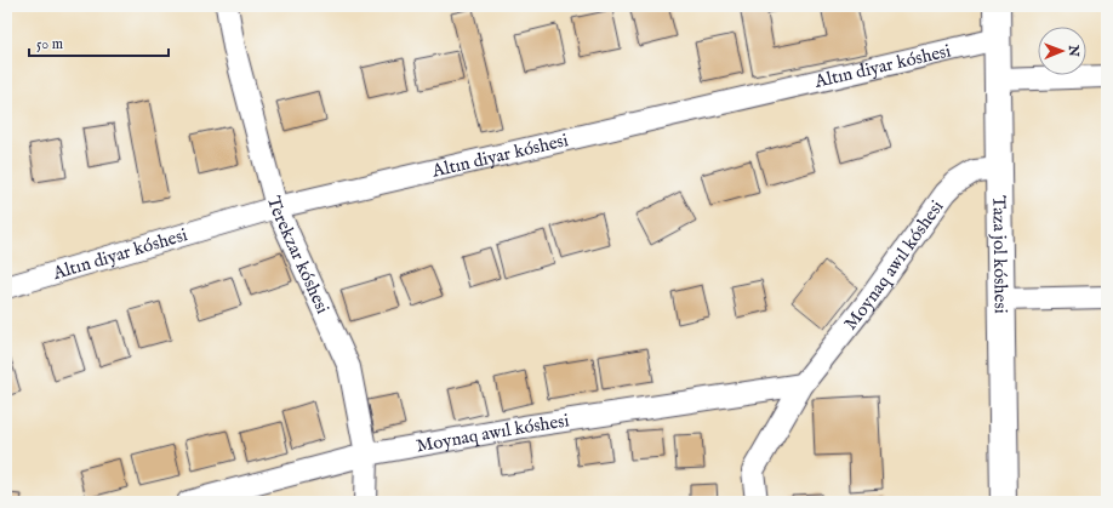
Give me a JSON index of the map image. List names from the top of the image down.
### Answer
{
  "streets": {
    "main road": ["Taza jol kóshesi"],
    "street": ["Altın diyar kóshesi", "Terekzar kóshesi", "Moynaq awıl kóshesi"]
  },
  "crossings": [
    ["Altın diyar kóshesi", "Taza jol kóshesi"],
    ["Altın diyar kóshesi", "Terekzar kóshesi"],
    ["Taza jol kóshesi", "Moynaq awıl kóshesi"],
    ["Terekzar kóshesi", "Moynaq awıl kóshesi"]
  ],
  "scale_bar": "50 m",
  "north": "right"
}
